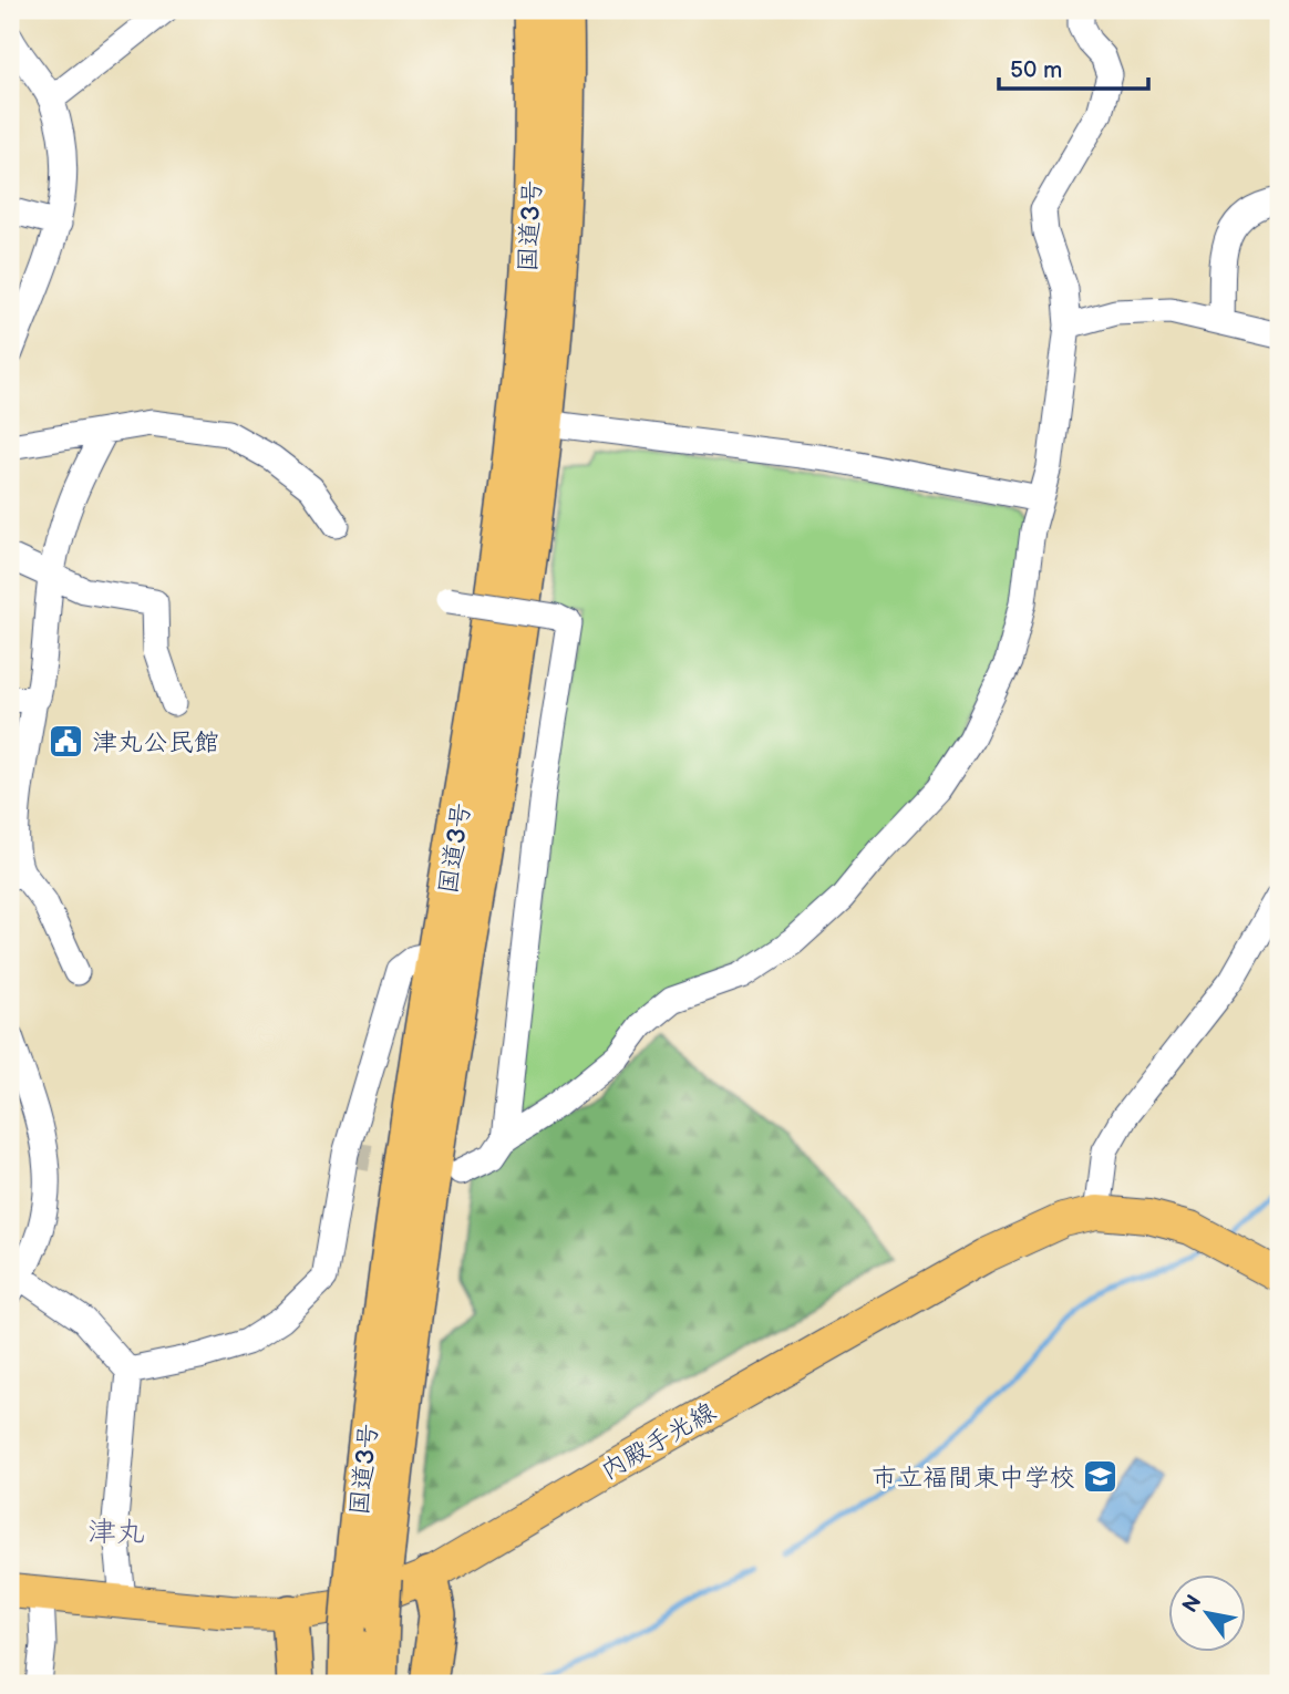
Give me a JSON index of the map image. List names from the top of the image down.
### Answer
{
  "streets": {
    "highway": ["国道3号"],
    "main road": ["内殿手光線"]
  },
  "districts": ["津丸"],
  "places": {
    "public building": ["津丸公民館"],
    "school or university": ["市立福間東中学校"]
  },
  "scale_bar": "50 m",
  "north": "top left"
}
